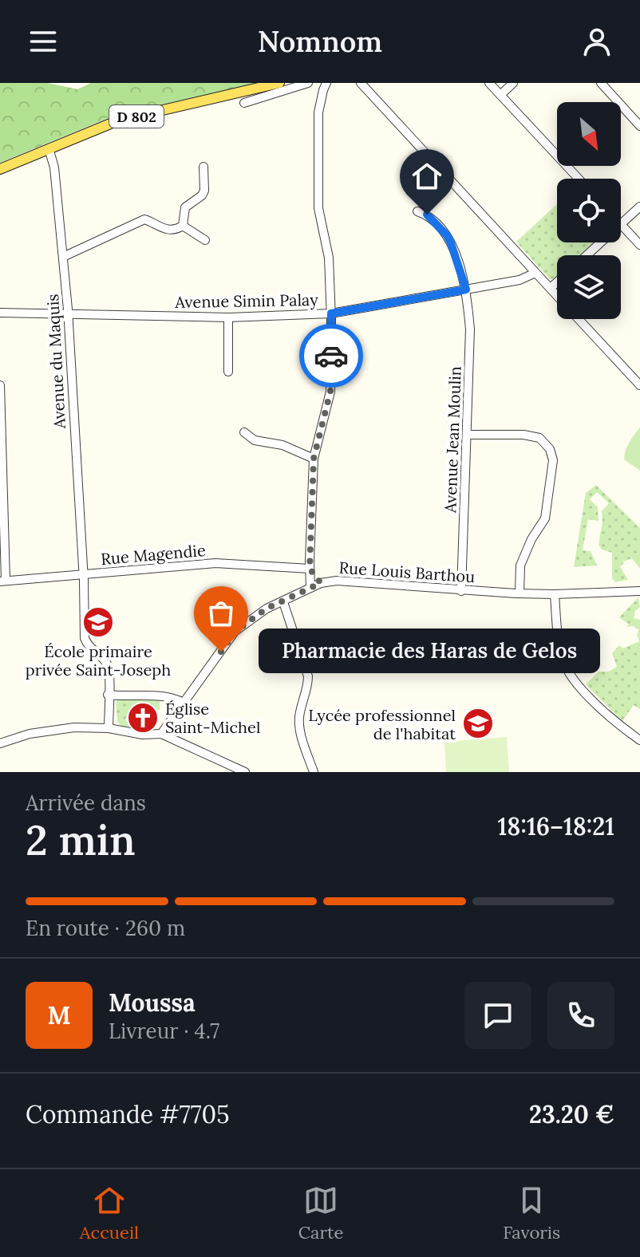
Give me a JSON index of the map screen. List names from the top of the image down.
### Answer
{
  "streets": {
    "main road": ["D 802"],
    "street": [
      "Avenue Simin Palay",
      "Avenue du Maquis",
      "Avenue Jean Moulin",
      "Rue Magendie",
      "Rue Louis Barthou"
    ]
  },
  "crossings": [
    ["D 802", "Avenue du Maquis"],
    ["Avenue Simin Palay", "Avenue du Maquis"],
    ["Avenue Simin Palay", "Avenue Jean Moulin"],
    ["Avenue du Maquis", "Rue Magendie"],
    ["Avenue Jean Moulin", "Rue Louis Barthou"]
  ],
  "places": {
    "school or university": ["École primaire privée Saint-Joseph", "Lycée professionnel de l'habitat"],
    "other": ["Pharmacie des Haras de Gelos"],
    "church": ["Église Saint-Michel"]
  },
  "north": "bottom right",
  "page": {
    "header": "Nomnom",
    "bubble": "Pharmacie des Haras de Gelos",
    "heading": ["2 min", "Arrivée dans", "18:16–18:21"],
    "panel": [
      "Moussa",
      "Livreur · 4.7",
      "Commande #7705",
      "23.20 €"
    ],
    "bar": "En route · 260 m",
    "round": "M",
    "tabs": ["Accueil", "Carte", "Favoris"]
  }
}
